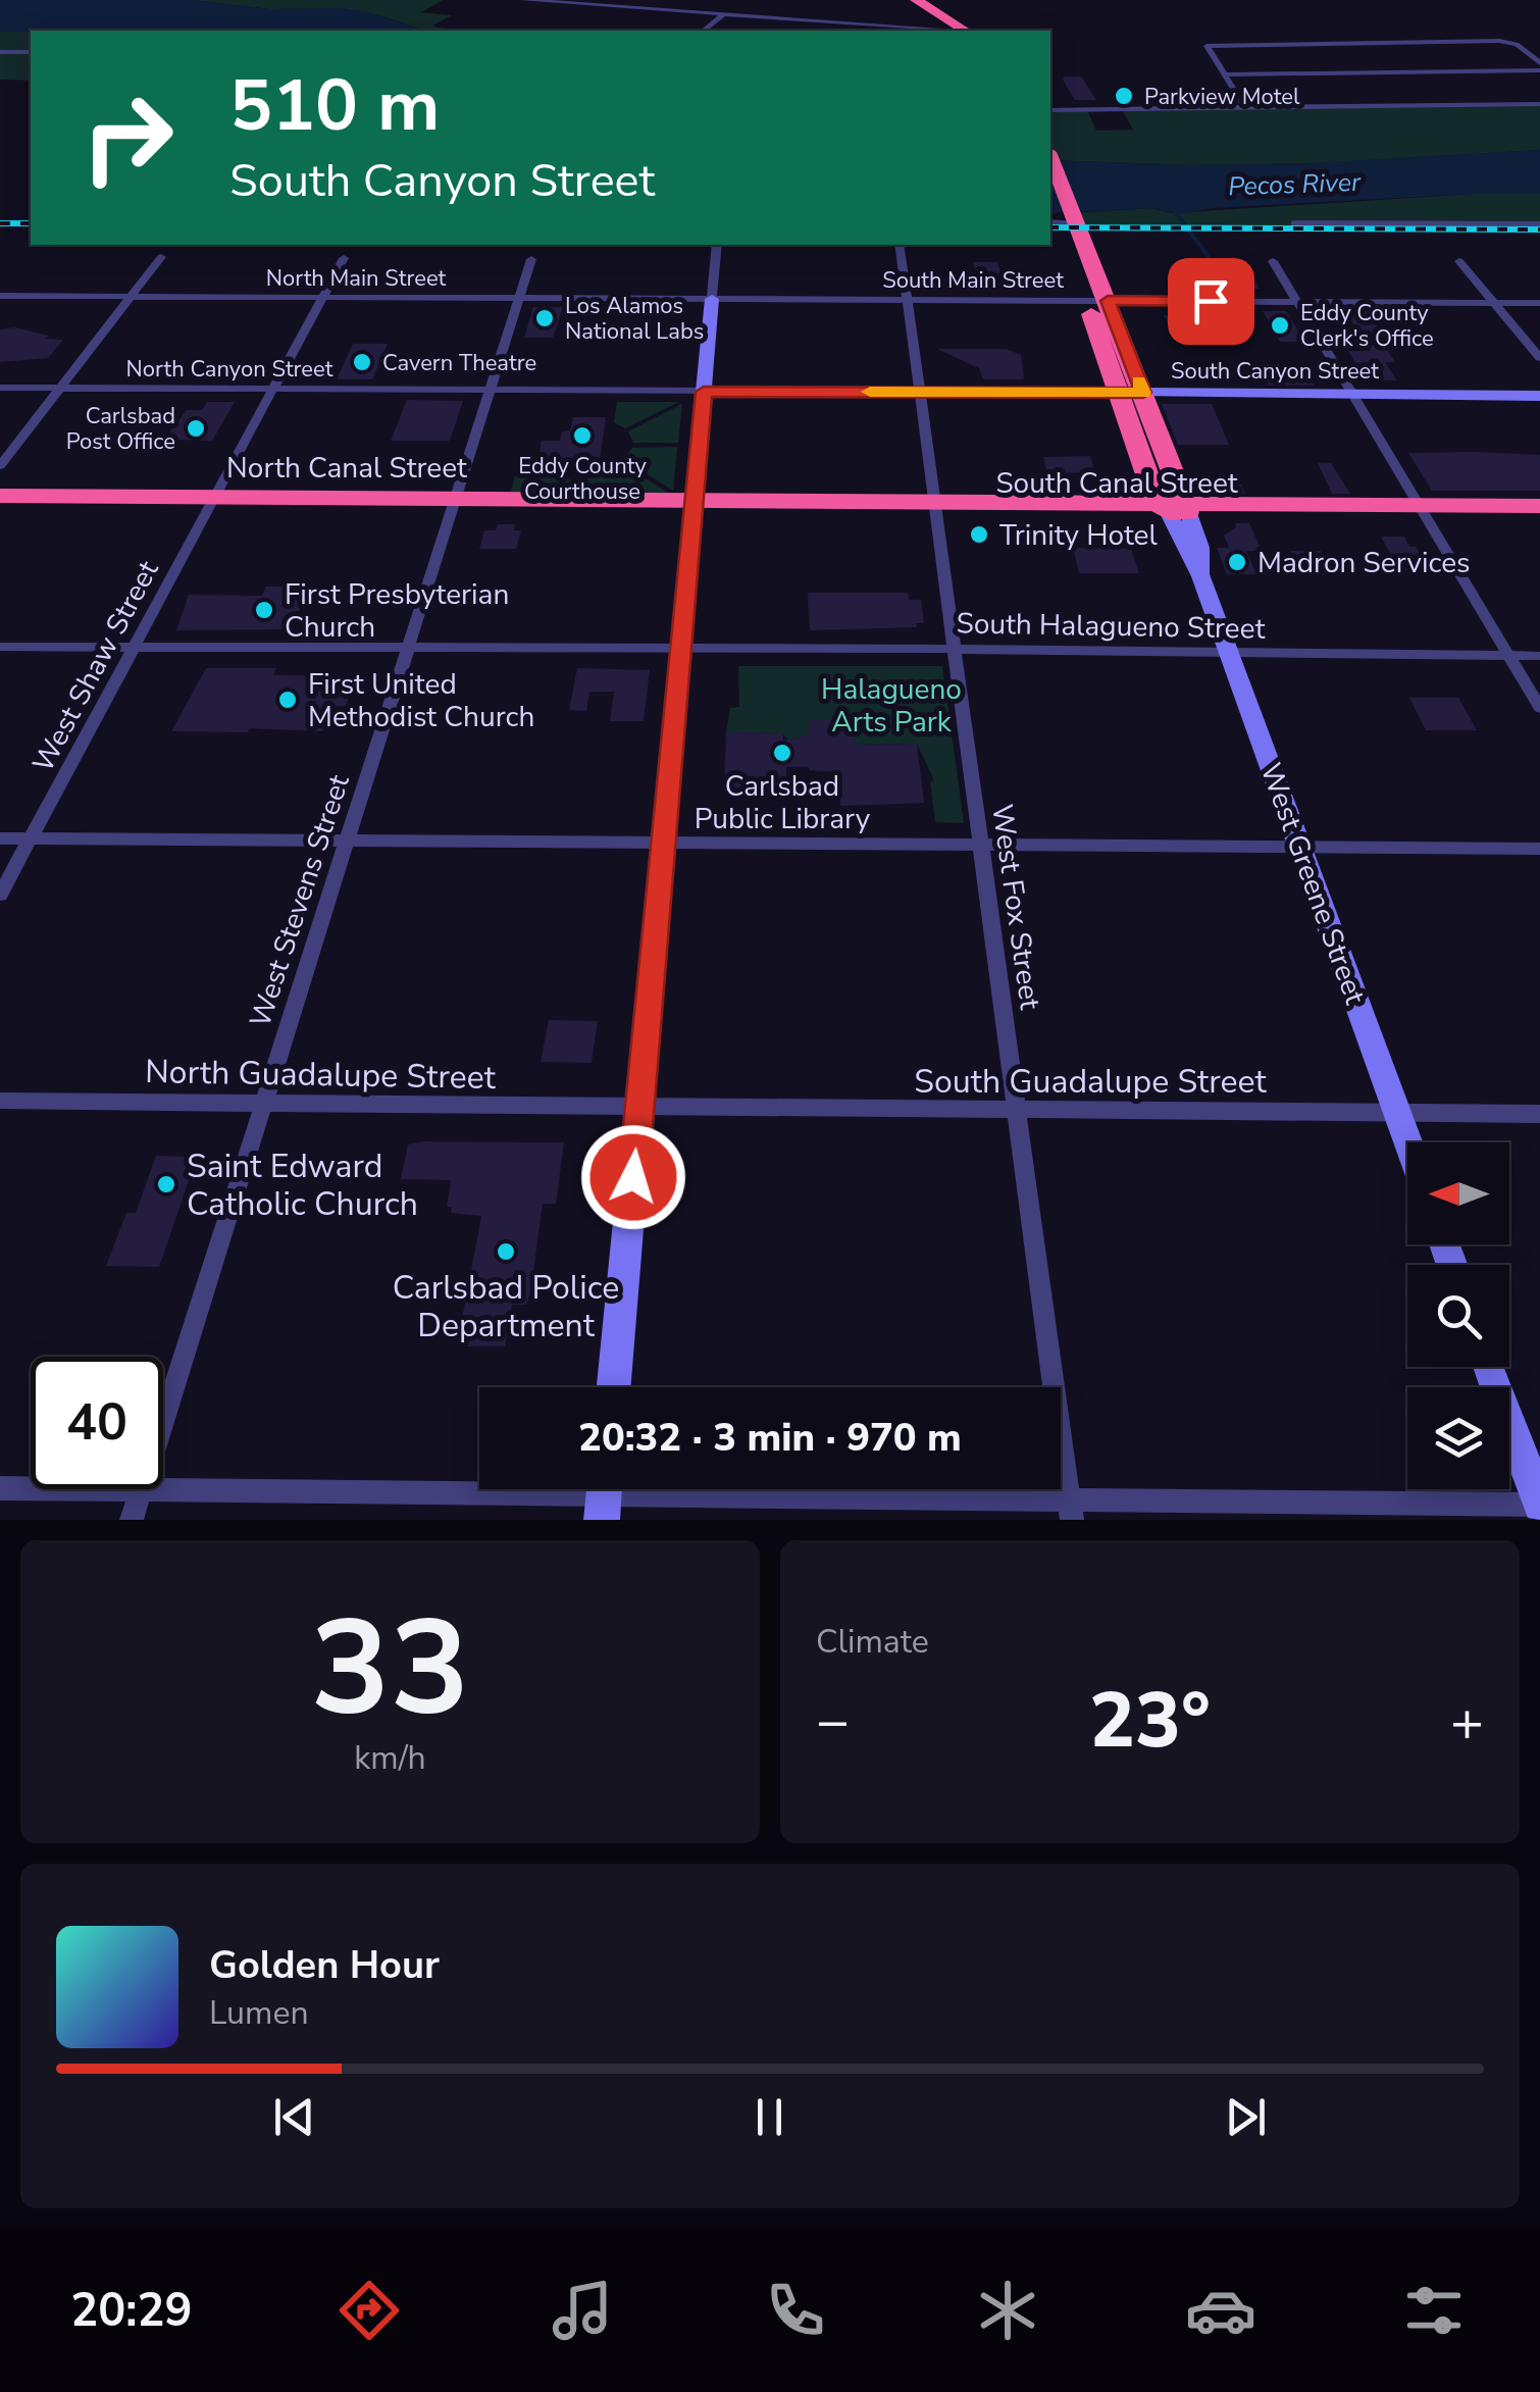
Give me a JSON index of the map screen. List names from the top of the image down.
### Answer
{
  "streets": {
    "highway": ["North Canal Street", "South Canal Street", "West Greene Street"],
    "street": [
      "North Main Street",
      "South Main Street",
      "North Canyon Street",
      "South Canyon Street",
      "South Halagueno Street",
      "West Shaw Street",
      "West Stevens Street",
      "West Fox Street",
      "North Guadalupe Street",
      "South Guadalupe Street"
    ]
  },
  "crossings": [
    ["North Main Street", "South Main Street"],
    ["North Main Street", "West Shaw Street"],
    ["North Main Street", "West Stevens Street"],
    ["South Main Street", "West Greene Street"],
    ["South Main Street", "West Fox Street"],
    ["North Canyon Street", "South Canyon Street"],
    ["North Canyon Street", "West Shaw Street"],
    ["North Canyon Street", "West Stevens Street"],
    ["South Canyon Street", "West Greene Street"],
    ["South Canyon Street", "West Fox Street"],
    ["North Canal Street", "South Canal Street"],
    ["North Canal Street", "West Shaw Street"],
    ["North Canal Street", "West Stevens Street"],
    ["South Canal Street", "West Greene Street"],
    ["South Canal Street", "West Fox Street"],
    ["South Halagueno Street", "West Shaw Street"],
    ["South Halagueno Street", "West Greene Street"],
    ["South Halagueno Street", "West Stevens Street"],
    ["South Halagueno Street", "West Fox Street"],
    ["West Greene Street", "South Guadalupe Street"],
    ["West Stevens Street", "North Guadalupe Street"],
    ["West Fox Street", "South Guadalupe Street"],
    ["North Guadalupe Street", "South Guadalupe Street"]
  ],
  "water": ["Pecos River"],
  "parks": ["Halagueno Arts Park"],
  "places": [
    "Parkview Motel",
    "Los Alamos National Labs",
    "Eddy County Clerk's Office",
    "Cavern Theatre",
    "Carlsbad Post Office",
    "Eddy County Courthouse",
    "Trinity Hotel",
    "Madron Services",
    "First Presbyterian Church",
    "First United Methodist Church",
    "Carlsbad Public Library",
    "Saint Edward Catholic Church",
    "Carlsbad Police Department"
  ],
  "north": "left",
  "page": {
    "turn": ["510 m", "South Canyon Street"],
    "limit": "40",
    "trip": "20:32 · 3 min · 970 m",
    "tile": [
      ["33", "km/h"],
      "Climate"
    ],
    "heat": ["−", "23°", "+"],
    "song": ["Golden Hour", "Lumen"],
    "tabs": "20:29"
  }
}
